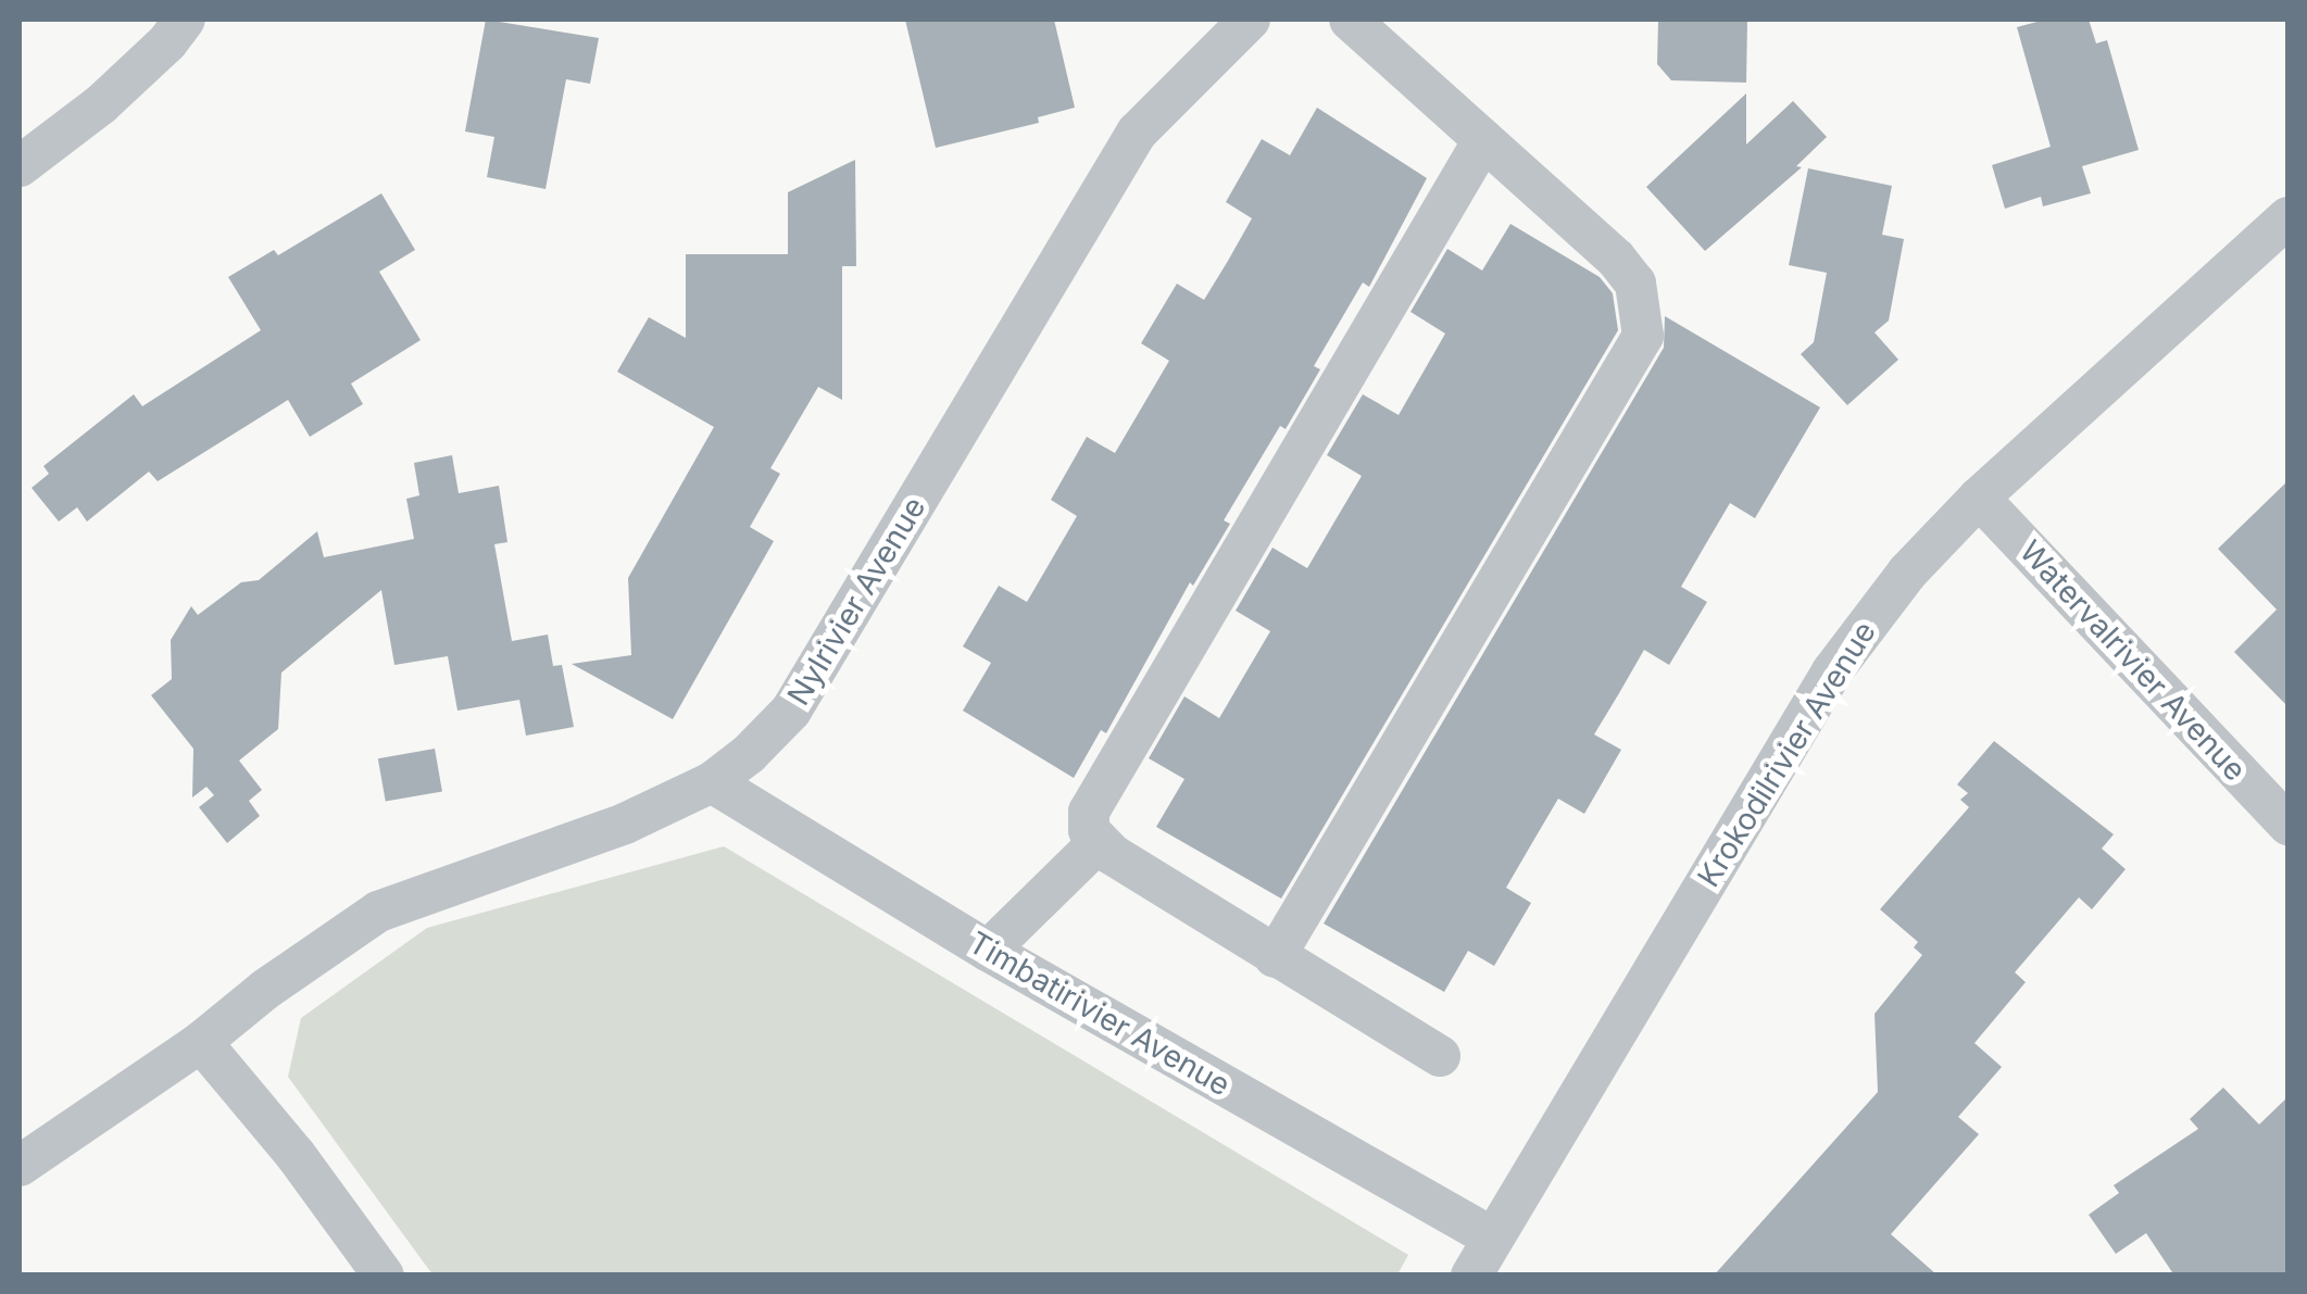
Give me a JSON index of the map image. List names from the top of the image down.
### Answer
{
  "streets": {
    "street": [
      "Nylrivier Avenue",
      "Watervalrivier Avenue",
      "Krokodilrivier Avenue",
      "Timbatirivier Avenue"
    ]
  },
  "crossings": [
    ["Nylrivier Avenue", "Timbatirivier Avenue"],
    ["Watervalrivier Avenue", "Krokodilrivier Avenue"],
    ["Krokodilrivier Avenue", "Timbatirivier Avenue"]
  ]
}
